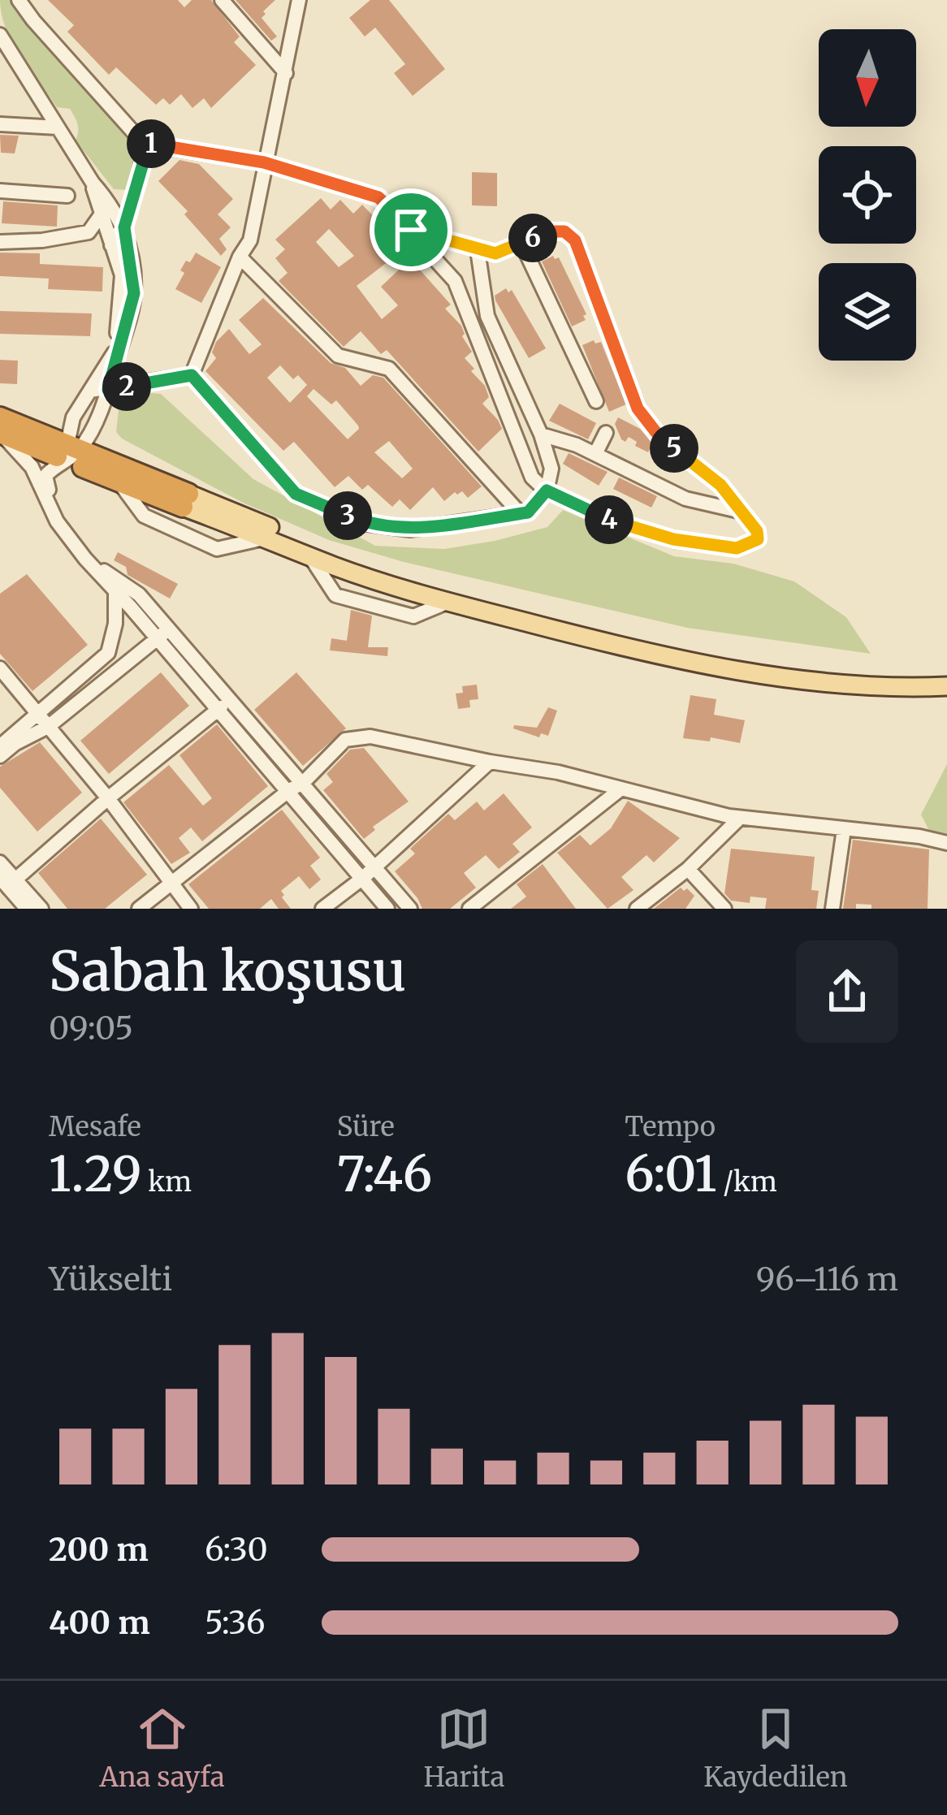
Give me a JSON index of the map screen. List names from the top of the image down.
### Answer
{
  "north": "bottom",
  "page": {
    "pins": [
      "1",
      "6",
      "2",
      "5",
      "3",
      "4"
    ],
    "heading": ["Sabah koşusu", "09:05"],
    "stats": [
      ["Mesafe", "1.29 km"],
      ["Süre", "7:46"],
      ["Tempo", "6:01 /km"]
    ],
    "chart": ["Yükselti", "96–116 m"],
    "list": [
      {
        "name": "200 m",
        "note": "6:30"
      },
      {
        "name": "400 m",
        "note": "5:36"
      }
    ],
    "tabs": ["Ana sayfa", "Harita", "Kaydedilen"]
  }
}
